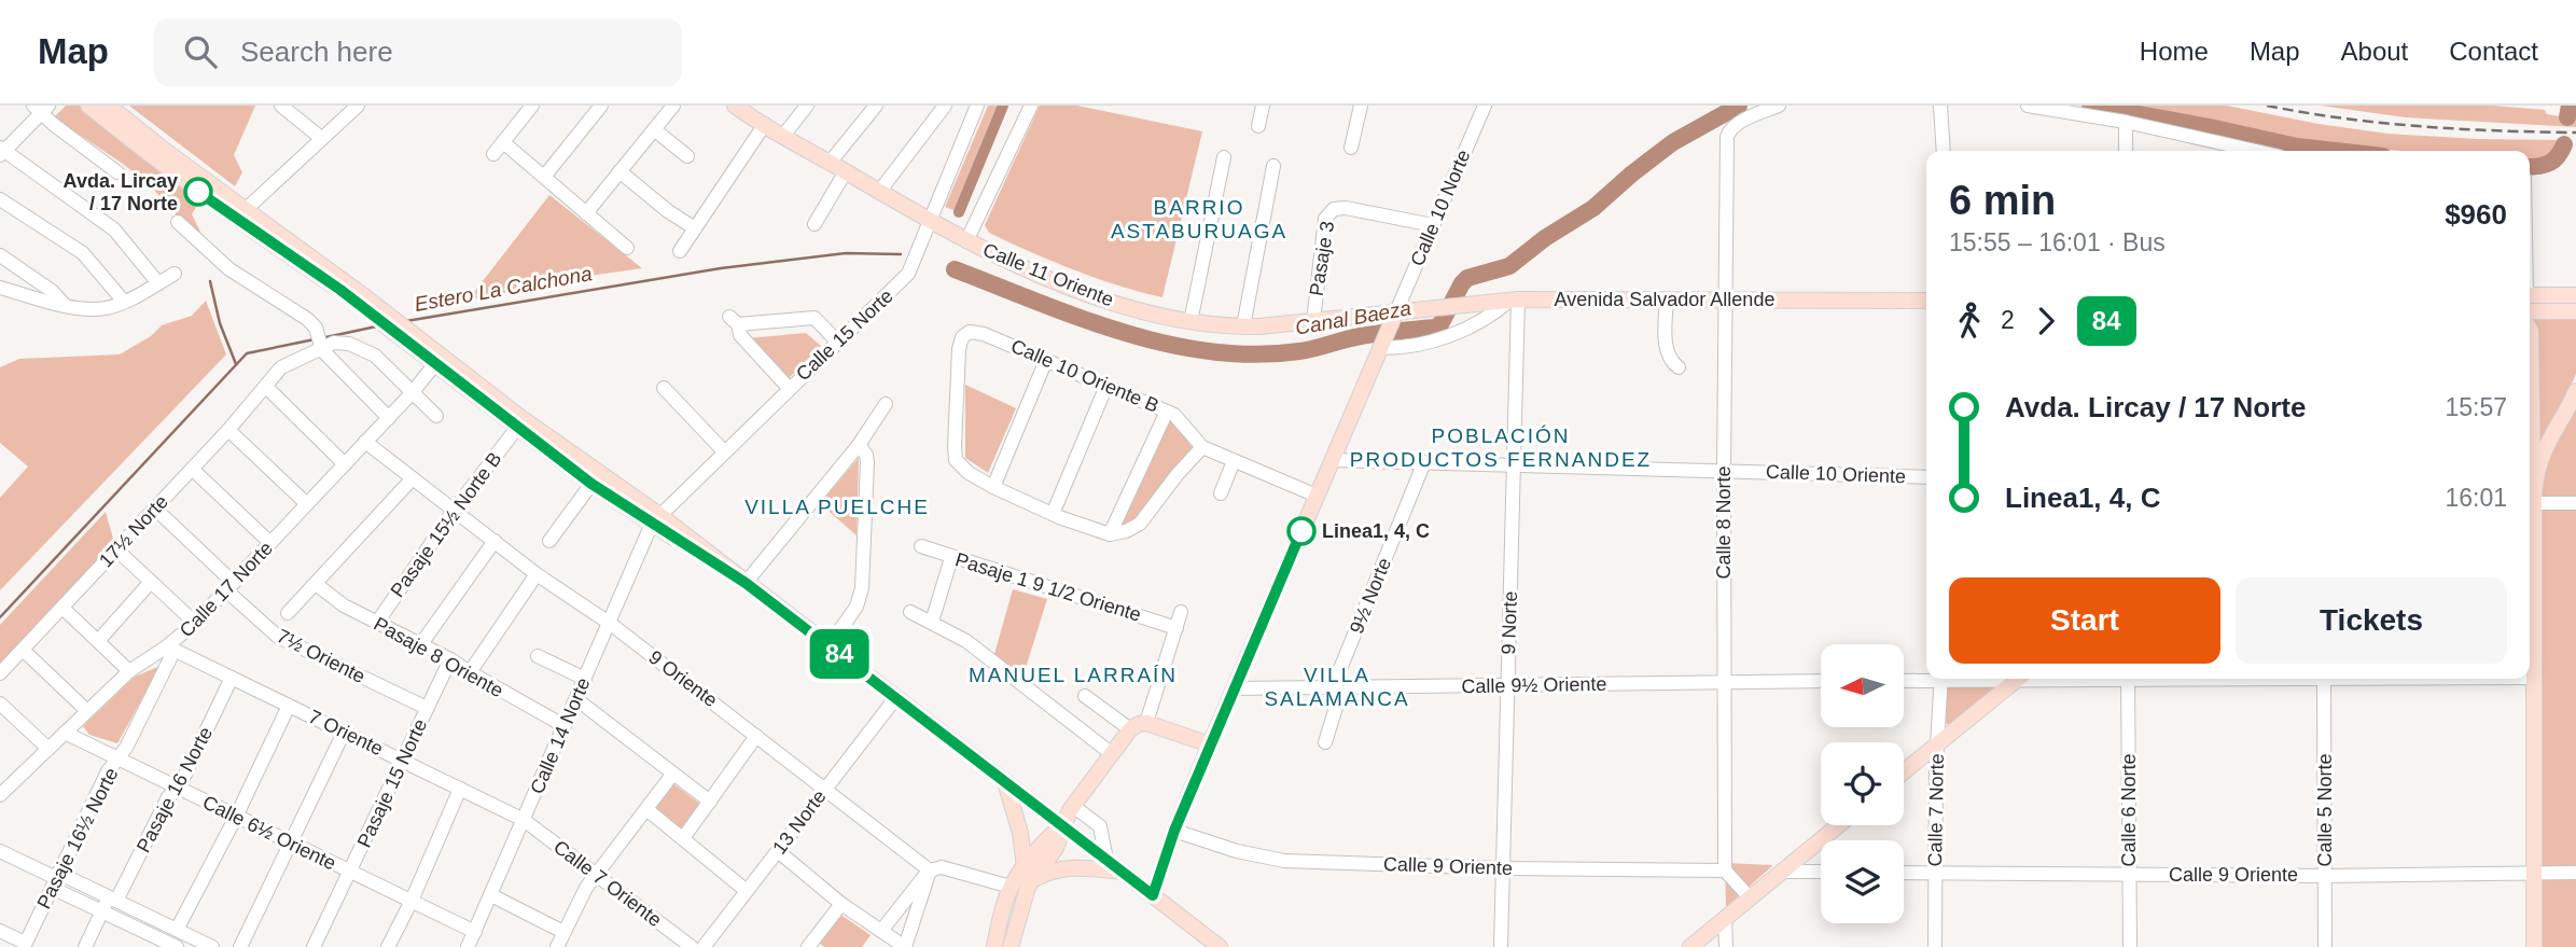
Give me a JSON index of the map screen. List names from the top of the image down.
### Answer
{
  "streets": {
    "main road": ["Calle 10 Norte", "Calle 11 Oriente", "Avenida Salvador Allende"],
    "street": [
      "Pasaje 3",
      "Calle 15 Norte",
      "Calle 10 Oriente B",
      "Calle 10 Oriente",
      "Calle 8 Norte",
      "Pasaje 15½ Norte B",
      "17½ Norte",
      "Pasaje 1 9 1/2 Oriente",
      "Calle 17 Norte",
      "9½ Norte",
      "9 Norte",
      "7½ Oriente",
      "Pasaje 8 Oriente",
      "9 Oriente",
      "Calle 9½ Oriente",
      "7 Oriente",
      "Calle 14 Norte",
      "Pasaje 15 Norte",
      "Pasaje 16 Norte",
      "Calle 7 Norte",
      "Calle 6 Norte",
      "Calle 5 Norte",
      "13 Norte",
      "Calle 6½ Oriente",
      "Pasaje 16½ Norte",
      "Calle 9 Oriente",
      "Calle 7 Oriente"
    ]
  },
  "crossings": [
    ["Calle 10 Norte", "Pasaje 3"],
    ["Calle 10 Norte", "Calle 11 Oriente"],
    ["Calle 10 Norte", "Avenida Salvador Allende"],
    ["Calle 10 Norte", "Calle 10 Oriente B"],
    ["Calle 10 Norte", "Calle 10 Oriente"],
    ["Calle 10 Norte", "Calle 9½ Oriente"],
    ["Calle 10 Norte", "Calle 9 Oriente"],
    ["Pasaje 3", "Calle 11 Oriente"],
    ["Calle 11 Oriente", "Avenida Salvador Allende"],
    ["Calle 11 Oriente", "Calle 15 Norte"],
    ["Avenida Salvador Allende", "Calle 8 Norte"],
    ["Avenida Salvador Allende", "9 Norte"],
    ["Calle 15 Norte", "Calle 14 Norte"],
    ["Calle 10 Oriente", "Calle 8 Norte"],
    ["Calle 10 Oriente", "9½ Norte"],
    ["Calle 10 Oriente", "9 Norte"],
    ["Calle 8 Norte", "Calle 9½ Oriente"],
    ["Calle 8 Norte", "Calle 9 Oriente"],
    ["Pasaje 15½ Norte B", "Pasaje 8 Oriente"],
    ["Pasaje 15½ Norte B", "9 Oriente"],
    ["17½ Norte", "Calle 17 Norte"],
    ["17½ Norte", "7½ Oriente"],
    ["Calle 17 Norte", "7½ Oriente"],
    ["Calle 17 Norte", "9 Oriente"],
    ["Calle 17 Norte", "7 Oriente"],
    ["Calle 17 Norte", "Calle 6½ Oriente"],
    ["Calle 17 Norte", "Pasaje 16½ Norte"],
    ["9½ Norte", "Calle 9½ Oriente"],
    ["9 Norte", "Calle 9½ Oriente"],
    ["9 Norte", "Calle 9 Oriente"],
    ["7½ Oriente", "Pasaje 15 Norte"],
    ["Pasaje 8 Oriente", "Calle 14 Norte"],
    ["Pasaje 8 Oriente", "Pasaje 15 Norte"],
    ["9 Oriente", "Calle 14 Norte"],
    ["9 Oriente", "13 Norte"],
    ["7 Oriente", "Calle 14 Norte"],
    ["7 Oriente", "Pasaje 15 Norte"],
    ["7 Oriente", "Pasaje 16 Norte"],
    ["7 Oriente", "Pasaje 16½ Norte"],
    ["7 Oriente", "Calle 7 Oriente"],
    ["Calle 14 Norte", "Calle 6½ Oriente"],
    ["Calle 14 Norte", "Calle 7 Oriente"],
    ["Pasaje 15 Norte", "Calle 6½ Oriente"],
    ["Pasaje 16 Norte", "Calle 6½ Oriente"],
    ["Calle 7 Norte", "Calle 9 Oriente"],
    ["Calle 6 Norte", "Calle 9 Oriente"],
    ["Calle 5 Norte", "Calle 9 Oriente"],
    ["Calle 6½ Oriente", "Pasaje 16½ Norte"]
  ],
  "districts": [
    "BARRIO ASTABURUAGA",
    "POBLACIÓN PRODUCTOS FERNANDEZ",
    "VILLA PUELCHE",
    "MANUEL LARRAÍN",
    "VILLA SALAMANCA"
  ],
  "water": ["Estero La Calchona", "Canal Baeza"],
  "places": ["Avda. Lircay / 17 Norte", "Linea1, 4, C"],
  "lines": ["bus line 84"],
  "north": "left",
  "page": {
    "header": "Map",
    "search": "Search here",
    "nav": [
      "Home",
      "Map",
      "About",
      "Contact"
    ],
    "on_map": "84",
    "heading": ["6 min", "15:55 – 16:01 · Bus", "$960"],
    "legs": ["2", "84"],
    "list": [
      {
        "name": "Avda. Lircay / 17 Norte",
        "value": "15:57"
      },
      {
        "name": "Linea1, 4, C",
        "value": "16:01"
      }
    ],
    "buttons": ["Start", "Tickets"]
  }
}
